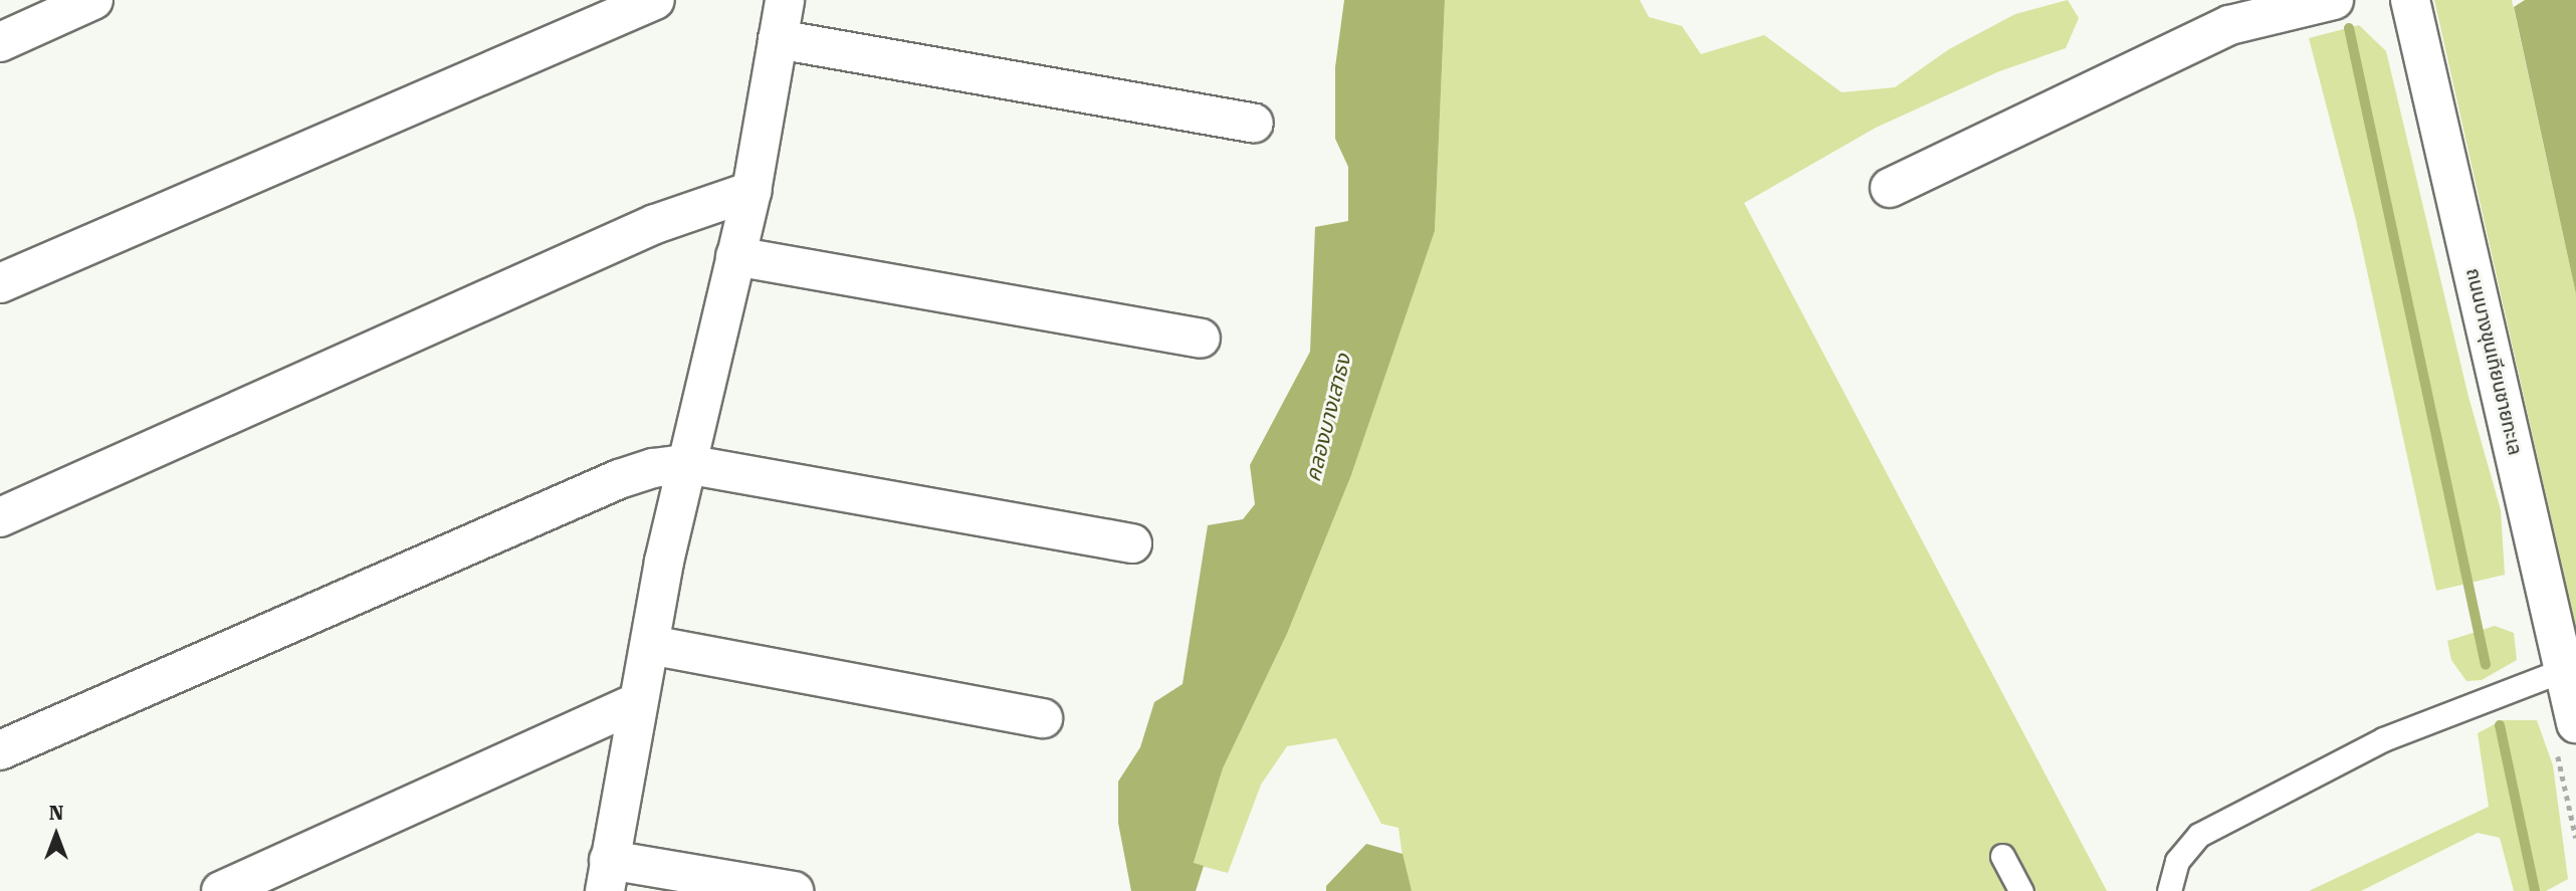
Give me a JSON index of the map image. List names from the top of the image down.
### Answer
{
  "streets": {
    "street": ["ถนนบางขุนเทียนชายทะเล"]
  },
  "water": ["คลองบางเสาธง"],
  "north": "top"
}
